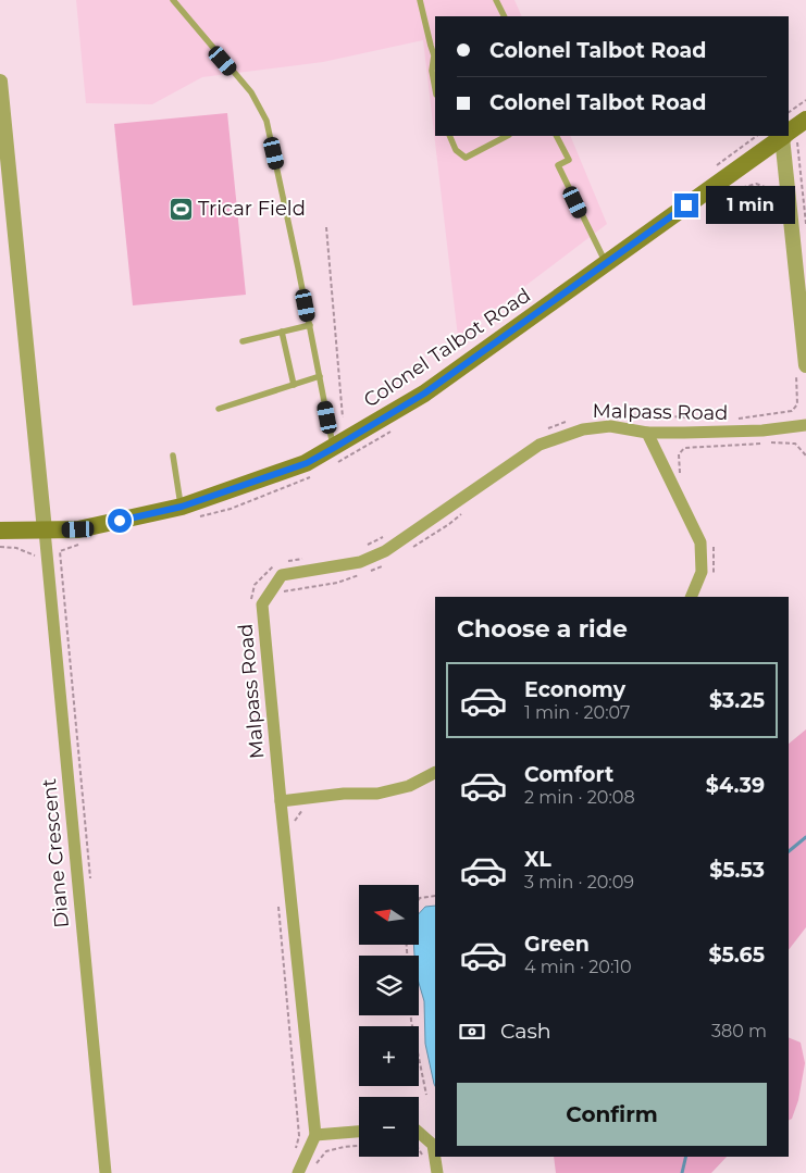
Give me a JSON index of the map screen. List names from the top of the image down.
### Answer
{
  "streets": {
    "main road": ["Colonel Talbot Road"],
    "street": ["Malpass Road", "Diane Crescent"]
  },
  "crossings": [
    ["Colonel Talbot Road", "Diane Crescent"]
  ],
  "places": {
    "sports": ["Tricar Field"]
  },
  "north": "left",
  "page": {
    "banner": ["Colonel Talbot Road", "Colonel Talbot Road"],
    "bubble": "1 min",
    "heading": "Choose a ride",
    "list": [
      {
        "name": "Economy",
        "note": "1 min · 20:07",
        "value": "$3.25"
      },
      {
        "name": "Comfort",
        "note": "2 min · 20:08",
        "value": "$4.39"
      },
      {
        "name": "XL",
        "note": "3 min · 20:09",
        "value": "$5.53"
      },
      {
        "name": "Green",
        "note": "4 min · 20:10",
        "value": "$5.65"
      }
    ],
    "map_buttons": ["+", "−"],
    "pay": ["Cash", "380 m"],
    "buttons": "Confirm"
  }
}
